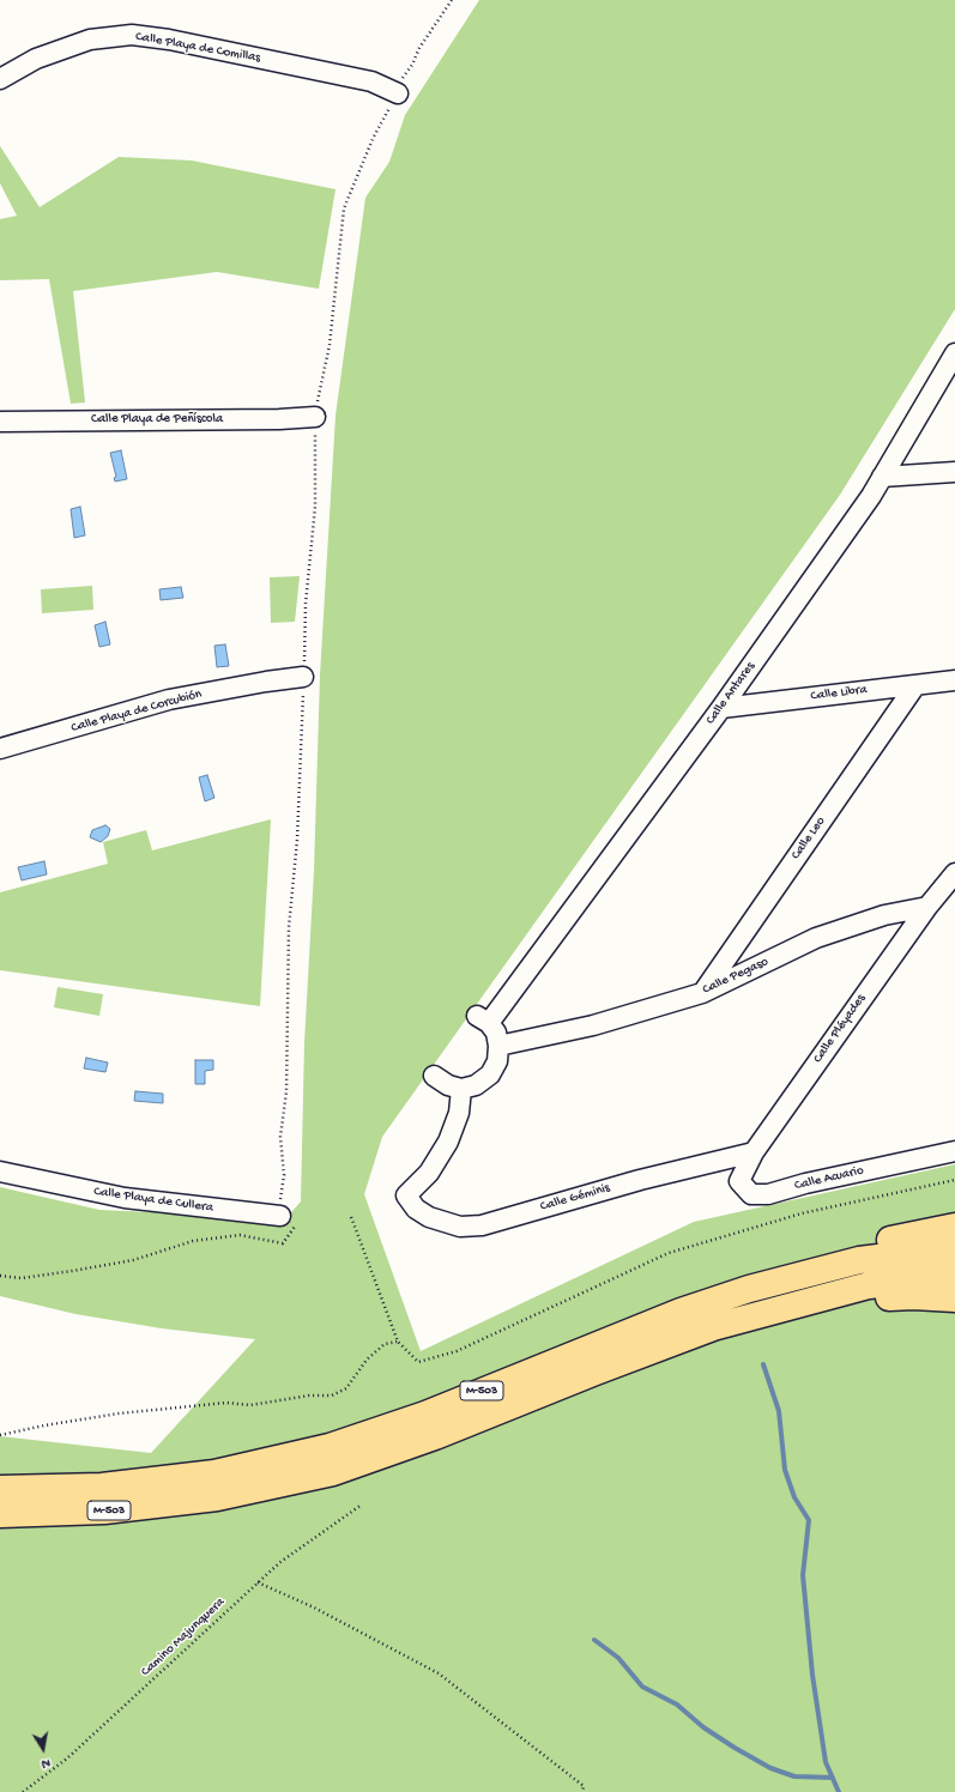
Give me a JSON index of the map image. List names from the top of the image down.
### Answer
{
  "streets": {
    "highway": ["M-503"],
    "street": [
      "Calle Playa de Comillas",
      "Calle Playa de Peñíscola",
      "Calle Antares",
      "Calle Libra",
      "Calle Playa de Corcubión",
      "Calle Leo",
      "Calle Pegaso",
      "Calle Pléyades",
      "Calle Acuario",
      "Calle Géminis",
      "Calle Playa de Cullera"
    ],
    "path": ["Camino Majunquera"]
  },
  "crossings": [
    ["Calle Antares", "Calle Libra"],
    ["Calle Antares", "Calle Pegaso"],
    ["Calle Libra", "Calle Leo"],
    ["Calle Leo", "Calle Pegaso"],
    ["Calle Pegaso", "Calle Pléyades"],
    ["Calle Pléyades", "Calle Acuario"],
    ["Calle Pléyades", "Calle Géminis"],
    ["Calle Acuario", "Calle Géminis"]
  ],
  "north": "bottom"
}
